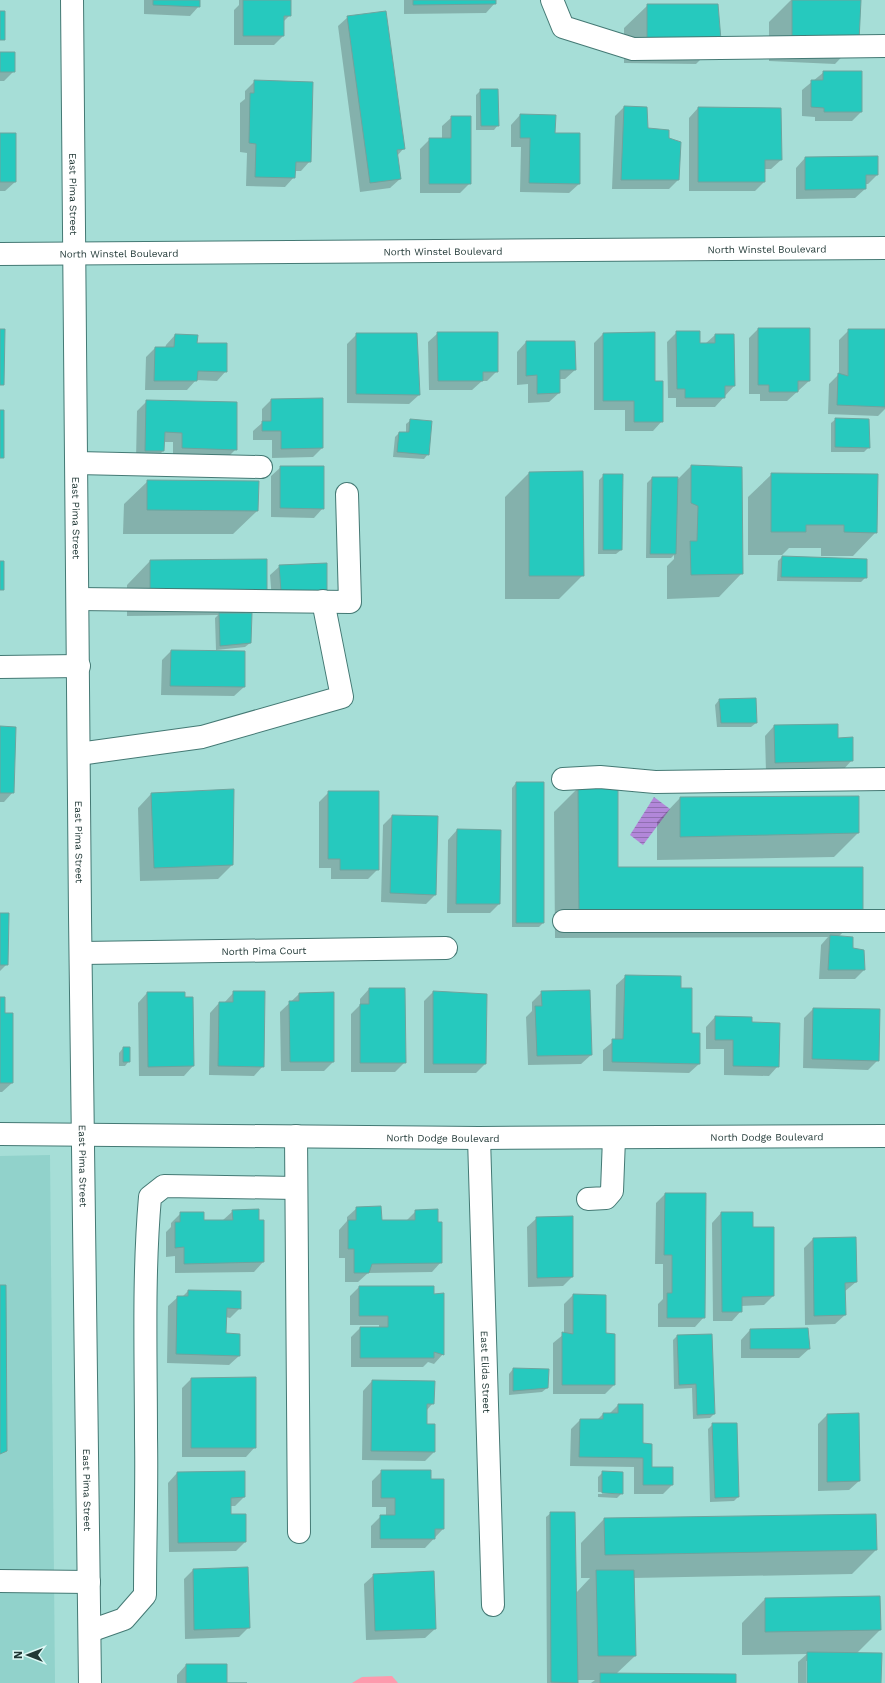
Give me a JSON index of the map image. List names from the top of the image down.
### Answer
{
  "streets": {
    "street": [
      "East Pima Street",
      "North Winstel Boulevard",
      "North Pima Court",
      "North Dodge Boulevard",
      "East Elida Street"
    ]
  },
  "crossings": [
    ["East Pima Street", "North Winstel Boulevard"],
    ["East Pima Street", "North Pima Court"],
    ["East Pima Street", "North Dodge Boulevard"],
    ["North Dodge Boulevard", "East Elida Street"]
  ],
  "north": "left"
}
